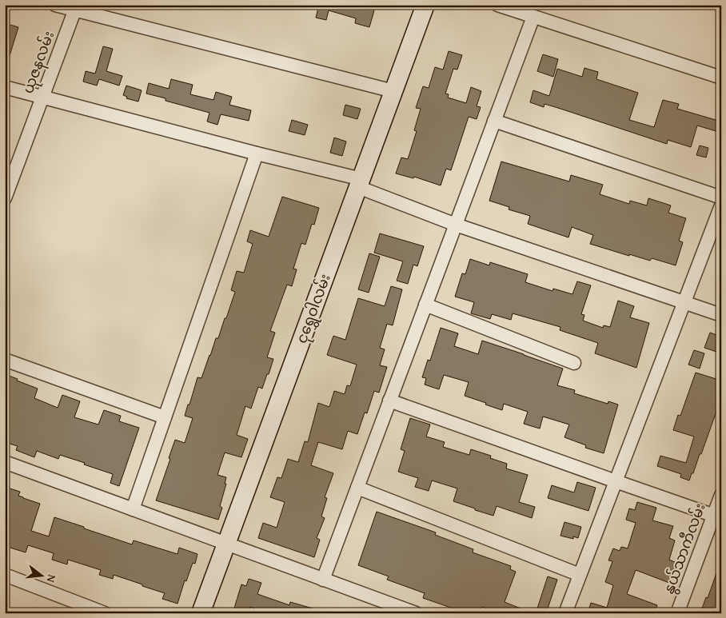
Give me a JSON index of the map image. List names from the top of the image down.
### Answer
{
  "streets": {
    "street": ["ယုဇနလမ်း", "ငုရွှေဝါလမ်း", "နွယ်သာကီလမ်း"]
  },
  "north": "right"
}
